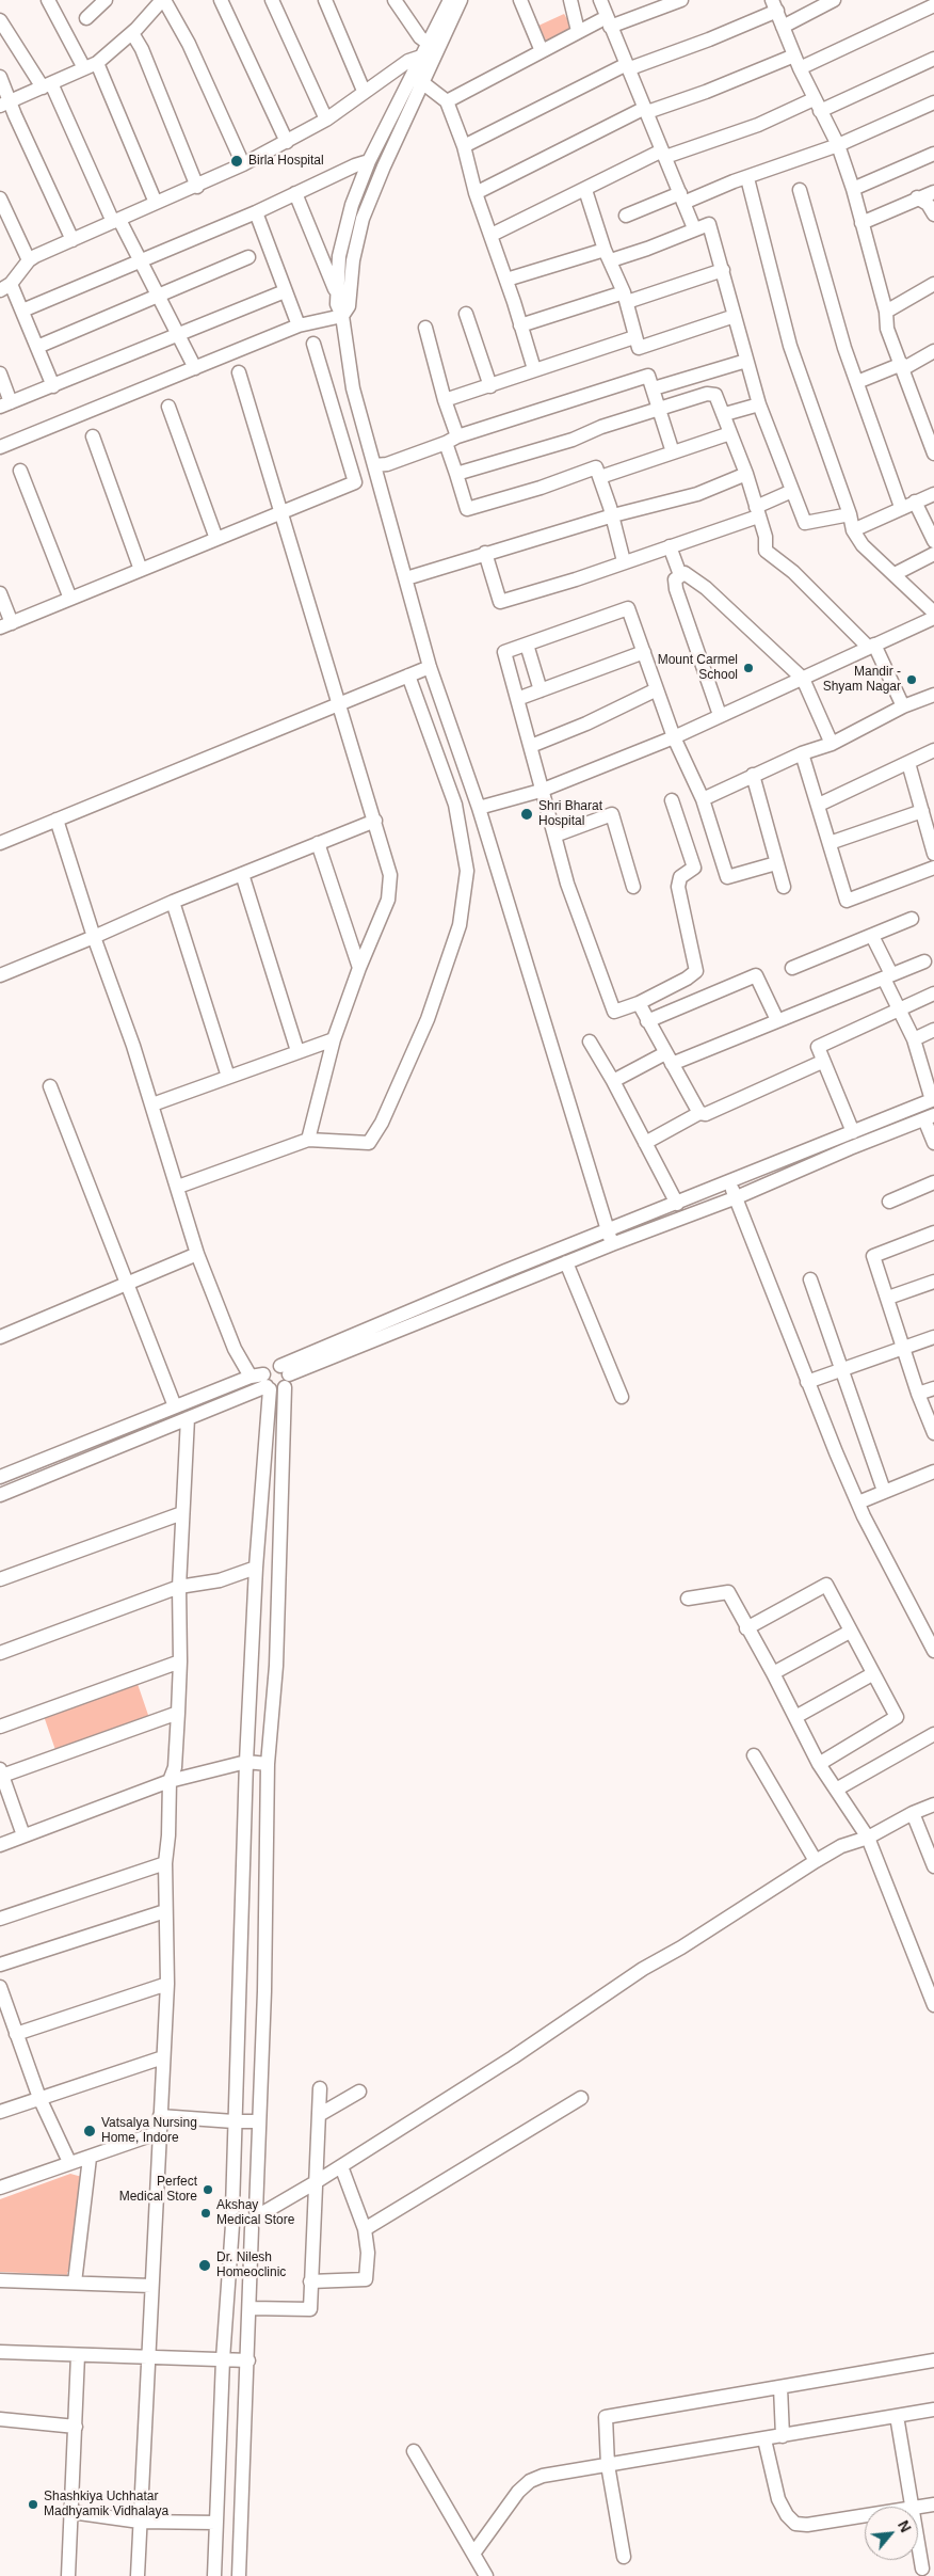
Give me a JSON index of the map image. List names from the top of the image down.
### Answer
{
  "places": [
    "Birla Hospital",
    "Mount Carmel School",
    "Mandir - Shyam Nagar",
    "Shri Bharat Hospital",
    "Vatsalya Nursing Home, Indore",
    "Perfect Medical Store",
    "Akshay Medical Store",
    "Dr. Nilesh Homeoclinic",
    "Shashkiya Uchhatar Madhyamik Vidhalaya"
  ],
  "north": "top right"
}
